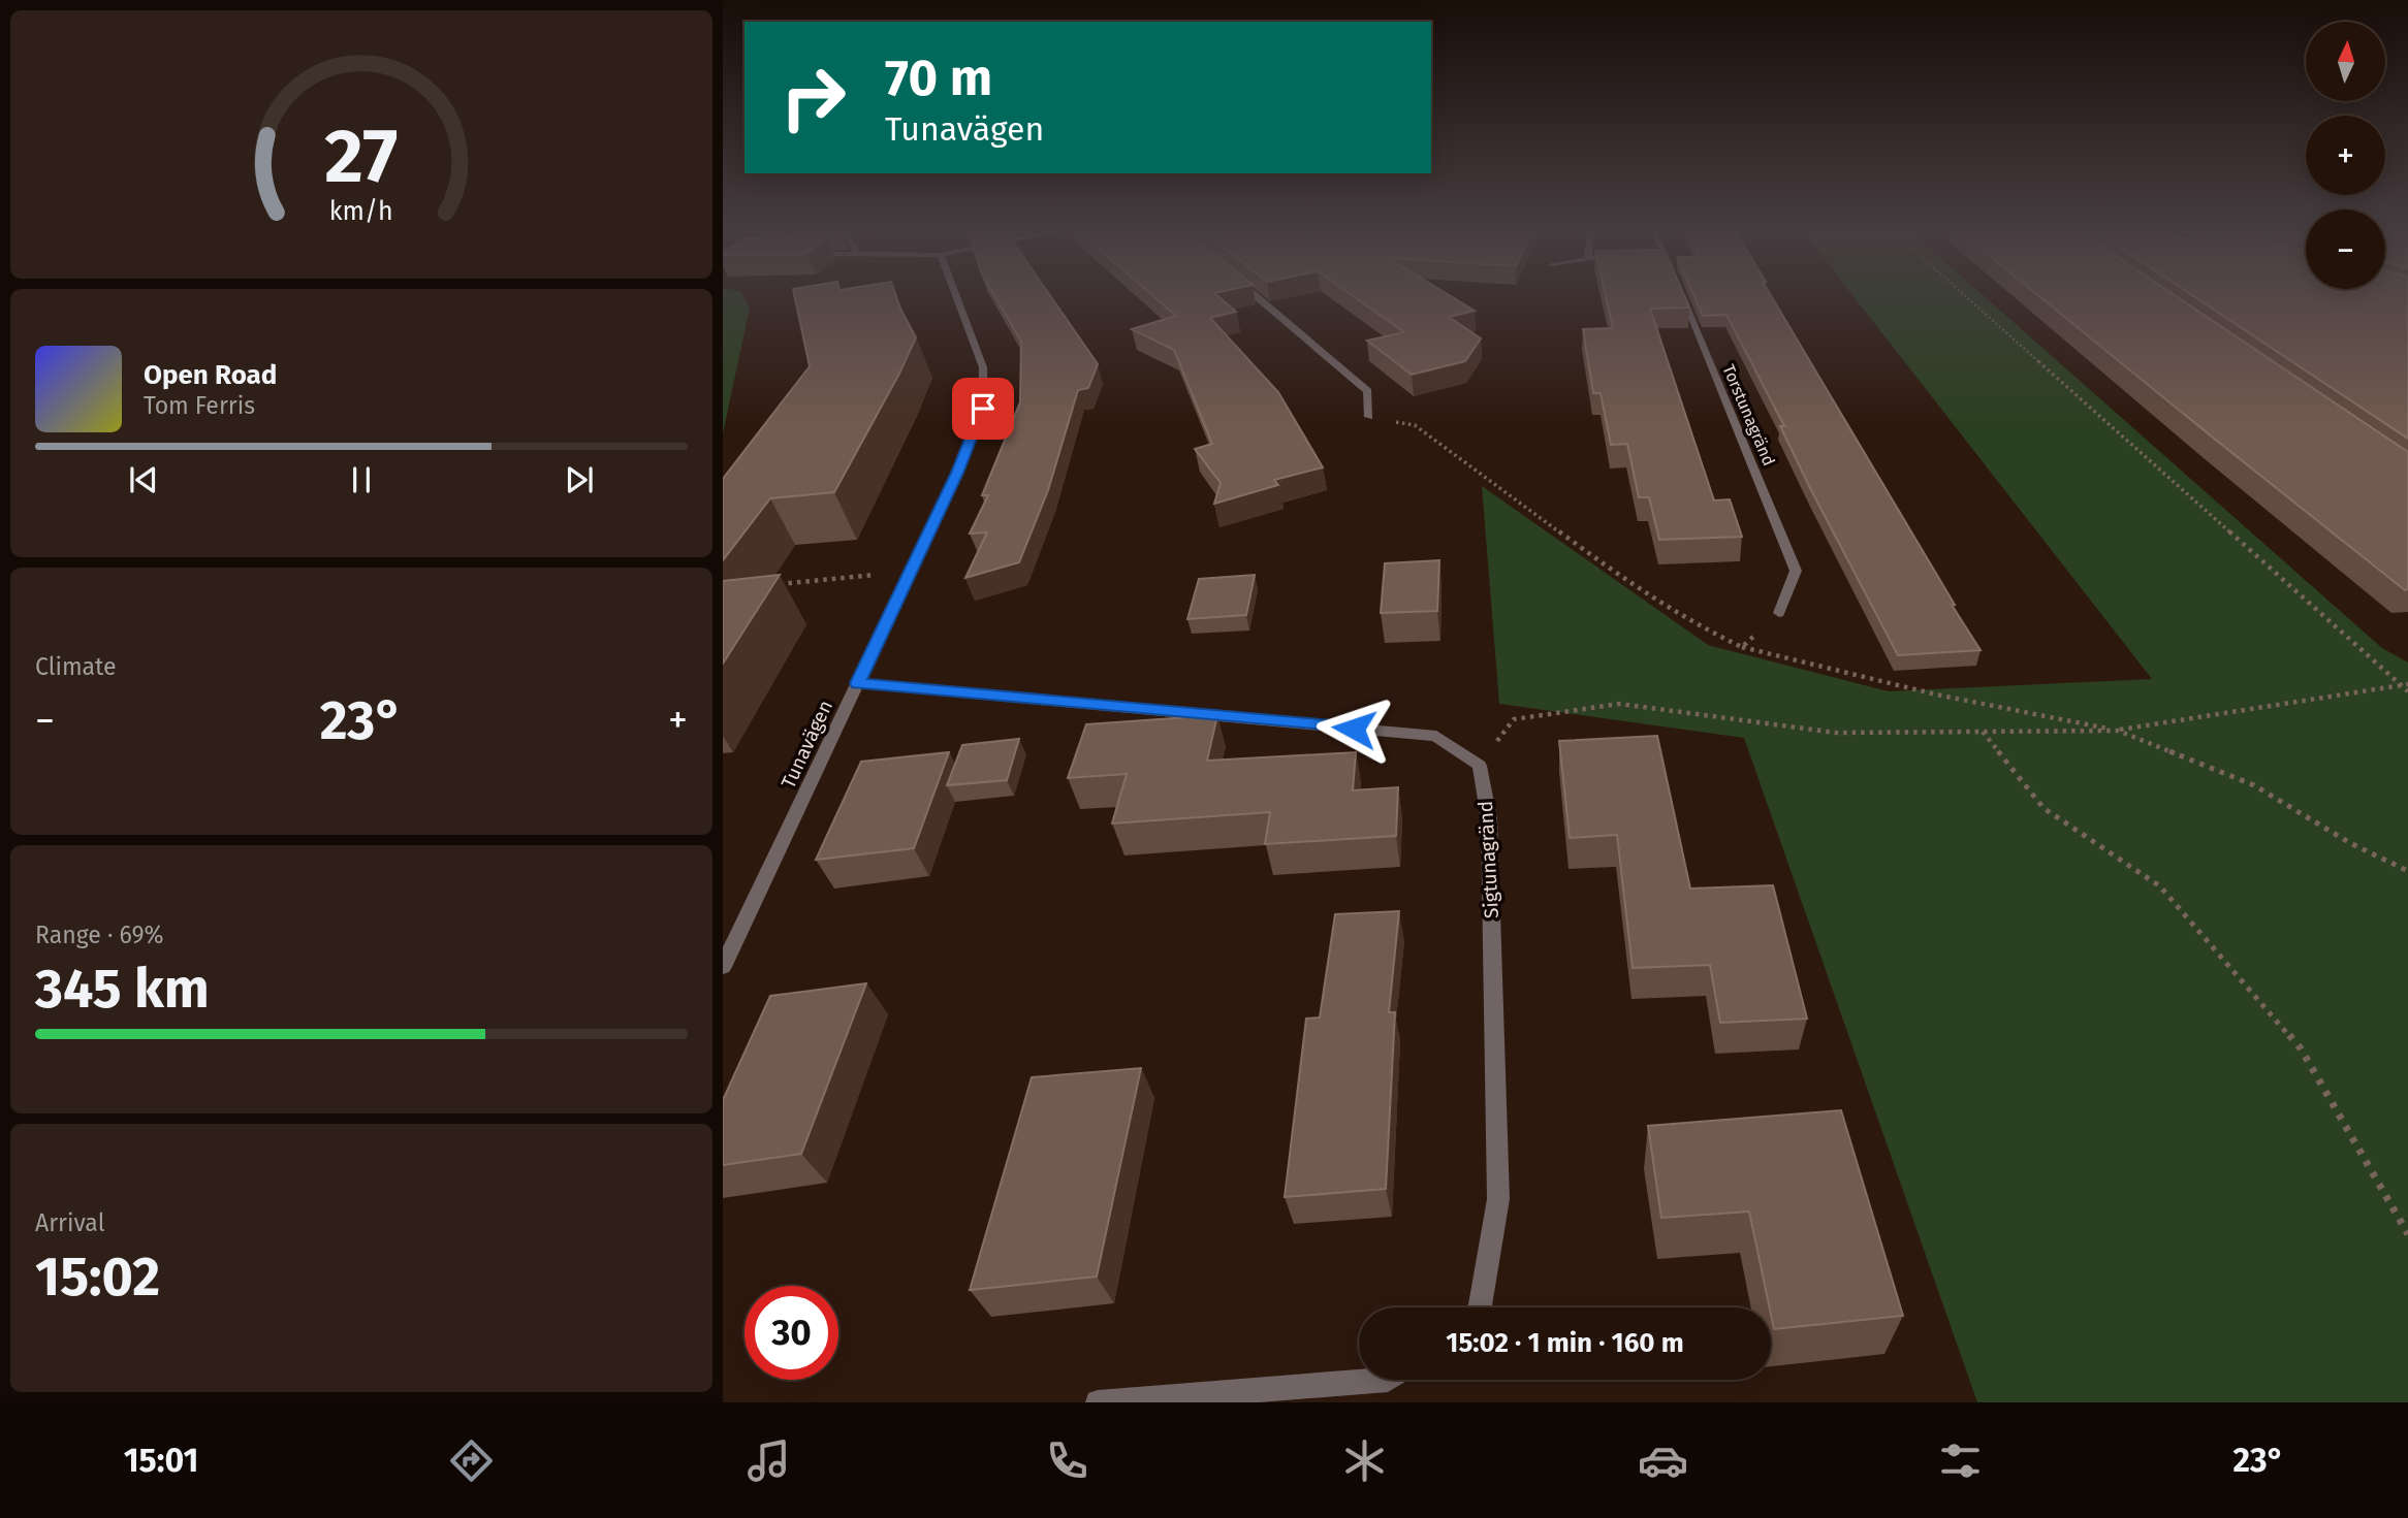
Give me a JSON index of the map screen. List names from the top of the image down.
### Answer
{
  "streets": {
    "street": ["Torstunagränd", "Tunavägen", "Sigtunagränd"]
  },
  "north": "top",
  "page": {
    "map_buttons": ["+", "−"],
    "turn": ["70 m", "Tunavägen"],
    "song": ["Open Road", "Tom Ferris"],
    "tile": [
      "Climate",
      ["Range · 69%", "345 km"],
      ["Arrival", "15:02"]
    ],
    "heat": ["−", "23°", "+"],
    "limit": "30",
    "trip": "15:02 · 1 min · 160 m",
    "tabs": ["15:01", "23°"],
    "gauge": ["27", "km/h"]
  }
}
